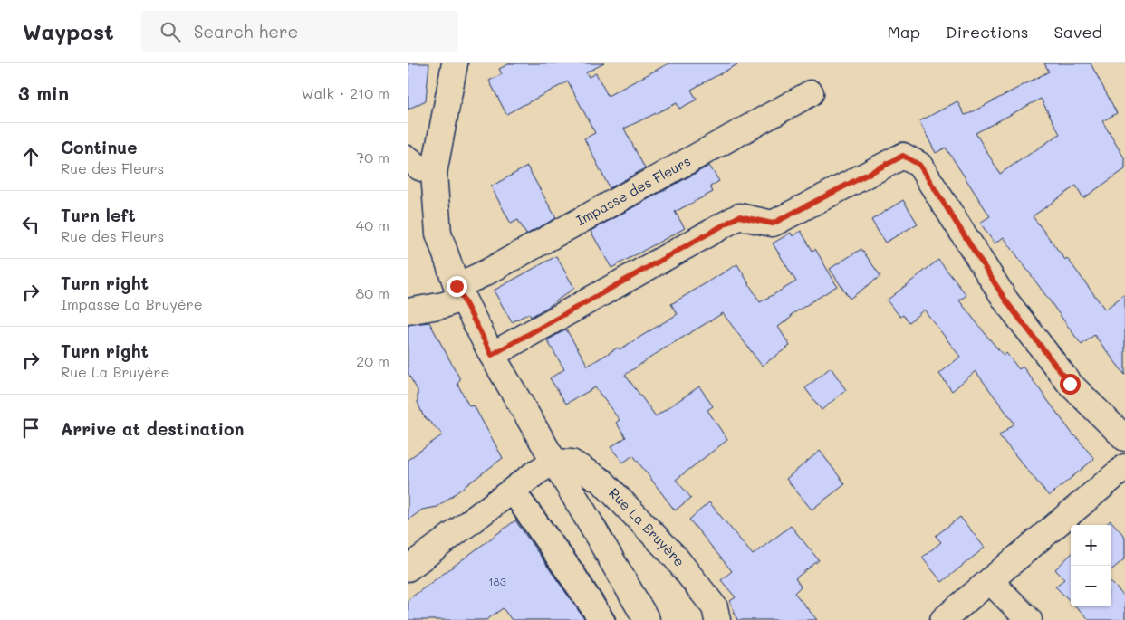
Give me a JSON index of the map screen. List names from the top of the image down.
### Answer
{
  "streets": {
    "street": ["Impasse des Fleurs", "Rue La Bruyère"]
  },
  "house_numbers": ["183"],
  "page": {
    "header": "Waypost",
    "search": "Search here",
    "nav": ["Map", "Directions", "Saved"],
    "heading": ["3 min", "Walk · 210 m"],
    "list": [
      ["Continue", "Rue des Fleurs", "70 m"],
      ["Turn left", "Rue des Fleurs", "40 m"],
      ["Turn right", "Impasse La Bruyère", "80 m"],
      ["Turn right", "Rue La Bruyère", "20 m"],
      "Arrive at destination"
    ],
    "map_buttons": ["+", "−"]
  }
}
